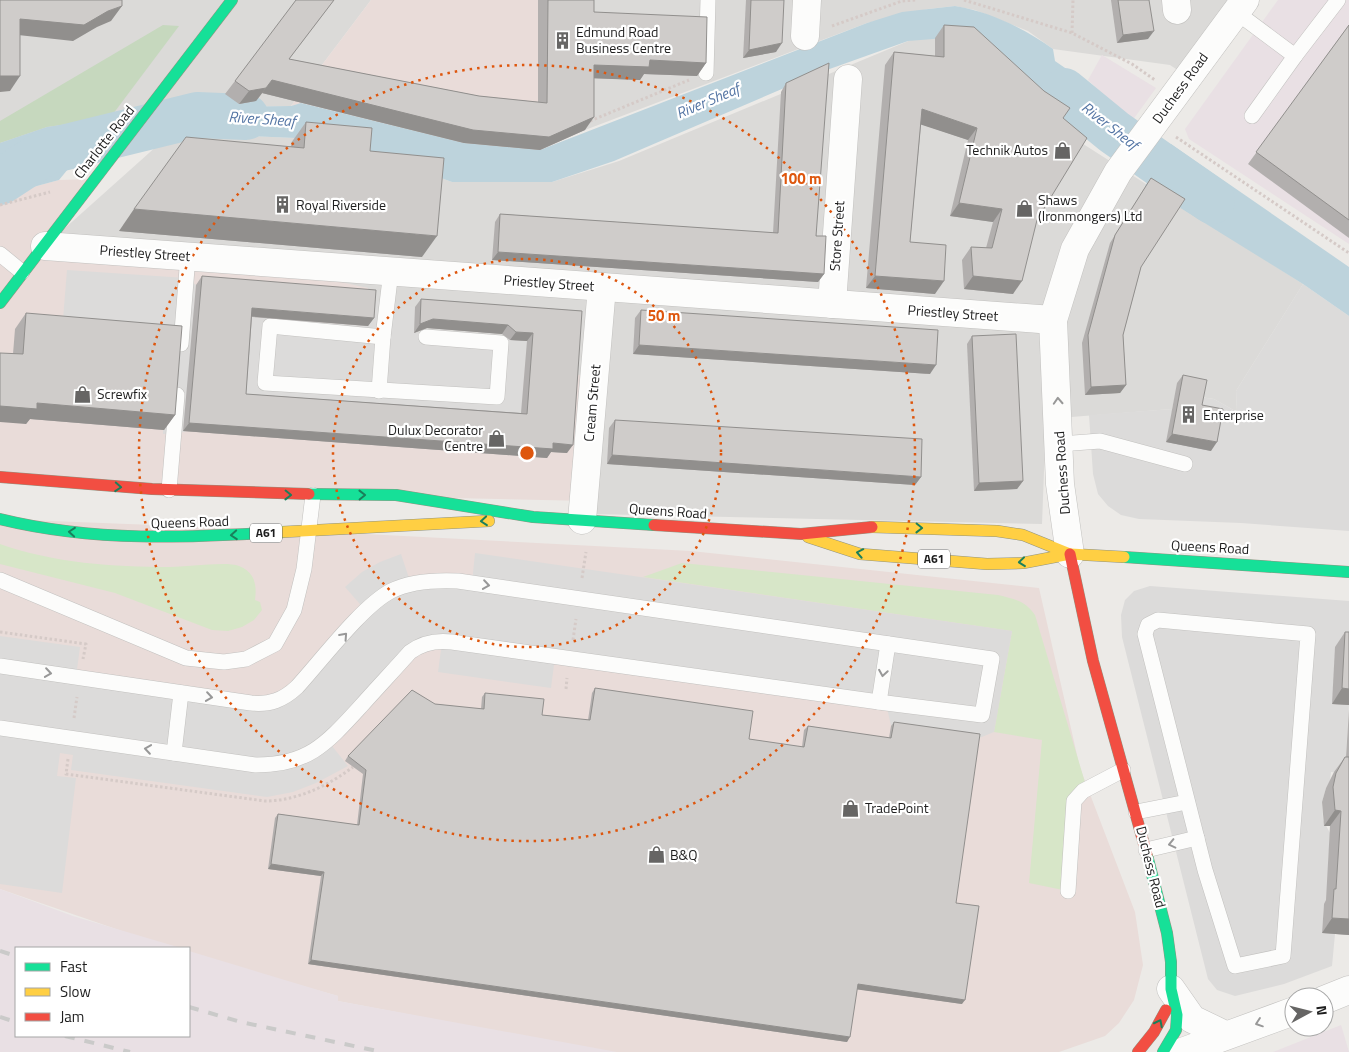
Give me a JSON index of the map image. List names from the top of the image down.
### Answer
{
  "streets": {
    "main road": [
      "Duchess Road",
      "Charlotte Road",
      "Queens Road",
      "A61"
    ],
    "street": ["Store Street", "Priestley Street", "Cream Street"]
  },
  "crossings": [
    ["Duchess Road", "Priestley Street"],
    ["Duchess Road", "Queens Road"],
    ["Charlotte Road", "Priestley Street"],
    ["Store Street", "Priestley Street"],
    ["Priestley Street", "Cream Street"],
    ["Cream Street", "Queens Road"]
  ],
  "water": ["River Sheaf"],
  "places": {
    "building": ["Edmund Road Business Centre", "Royal Riverside", "Enterprise"],
    "shop": [
      "Technik Autos",
      "Shaws (Ironmongers) Ltd",
      "Screwfix",
      "Dulux Decorator Centre",
      "TradePoint",
      "B&Q"
    ]
  },
  "legend": ["Fast", "Slow", "Jam"],
  "north": "right",
  "rings": ["100 m", "50 m"]
}
